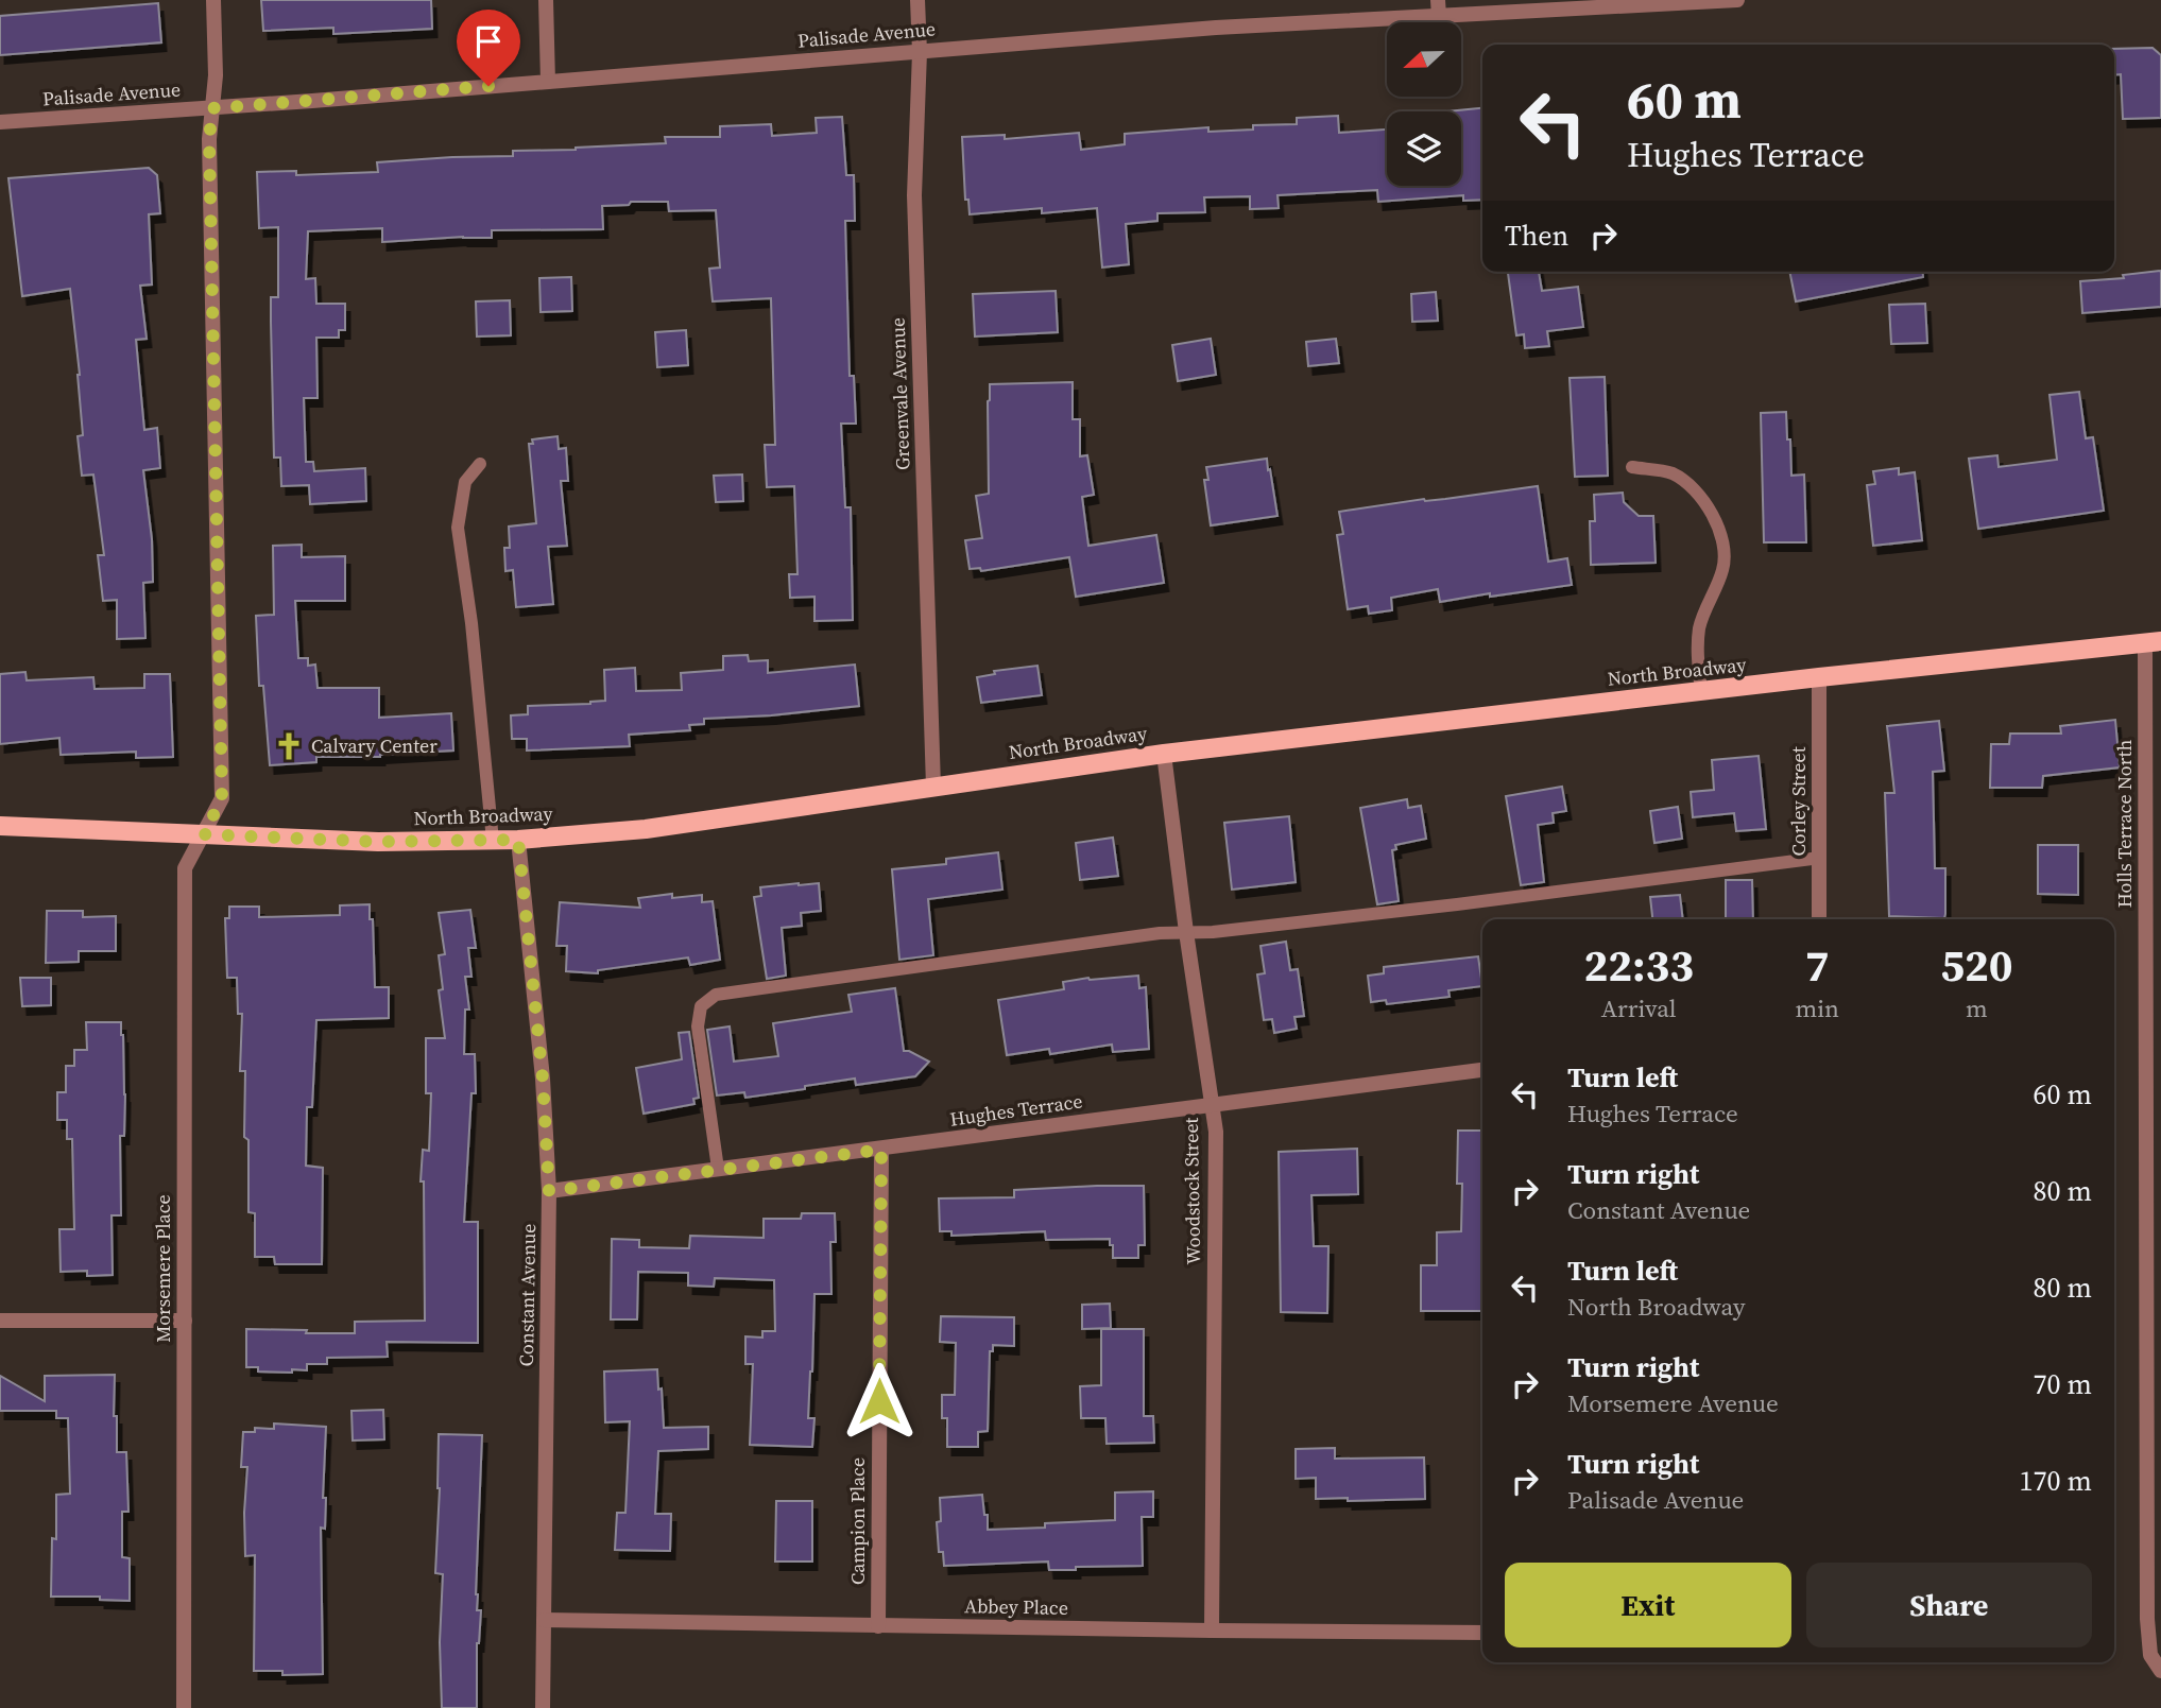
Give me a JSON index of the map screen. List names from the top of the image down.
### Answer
{
  "streets": {
    "main road": ["North Broadway"],
    "street": [
      "Palisade Avenue",
      "Greenvale Avenue",
      "Corley Street",
      "Holls Terrace North",
      "Hughes Terrace",
      "Woodstock Street",
      "Morsemere Place",
      "Constant Avenue",
      "Campion Place",
      "Abbey Place"
    ]
  },
  "crossings": [
    ["Palisade Avenue", "Greenvale Avenue"],
    ["Palisade Avenue", "Morsemere Place"],
    ["Greenvale Avenue", "North Broadway"],
    ["North Broadway", "Corley Street"],
    ["North Broadway", "Holls Terrace North"],
    ["North Broadway", "Woodstock Street"],
    ["North Broadway", "Morsemere Place"],
    ["North Broadway", "Constant Avenue"],
    ["Hughes Terrace", "Woodstock Street"],
    ["Hughes Terrace", "Constant Avenue"],
    ["Hughes Terrace", "Campion Place"],
    ["Woodstock Street", "Abbey Place"],
    ["Constant Avenue", "Abbey Place"],
    ["Campion Place", "Abbey Place"]
  ],
  "places": {
    "church": ["Calvary Center"]
  },
  "north": "left",
  "page": {
    "turn": ["60 m", "Hughes Terrace"],
    "then": "Then",
    "eta": [
      "22:33",
      "Arrival",
      "7",
      "min",
      "520",
      "m"
    ],
    "list": [
      {
        "name": "Turn left",
        "note": "Hughes Terrace",
        "value": "60 m"
      },
      {
        "name": "Turn right",
        "note": "Constant Avenue",
        "value": "80 m"
      },
      {
        "name": "Turn left",
        "note": "North Broadway",
        "value": "80 m"
      },
      {
        "name": "Turn right",
        "note": "Morsemere Avenue",
        "value": "70 m"
      },
      {
        "name": "Turn right",
        "note": "Palisade Avenue",
        "value": "170 m"
      }
    ],
    "buttons": ["Exit", "Share"]
  }
}
